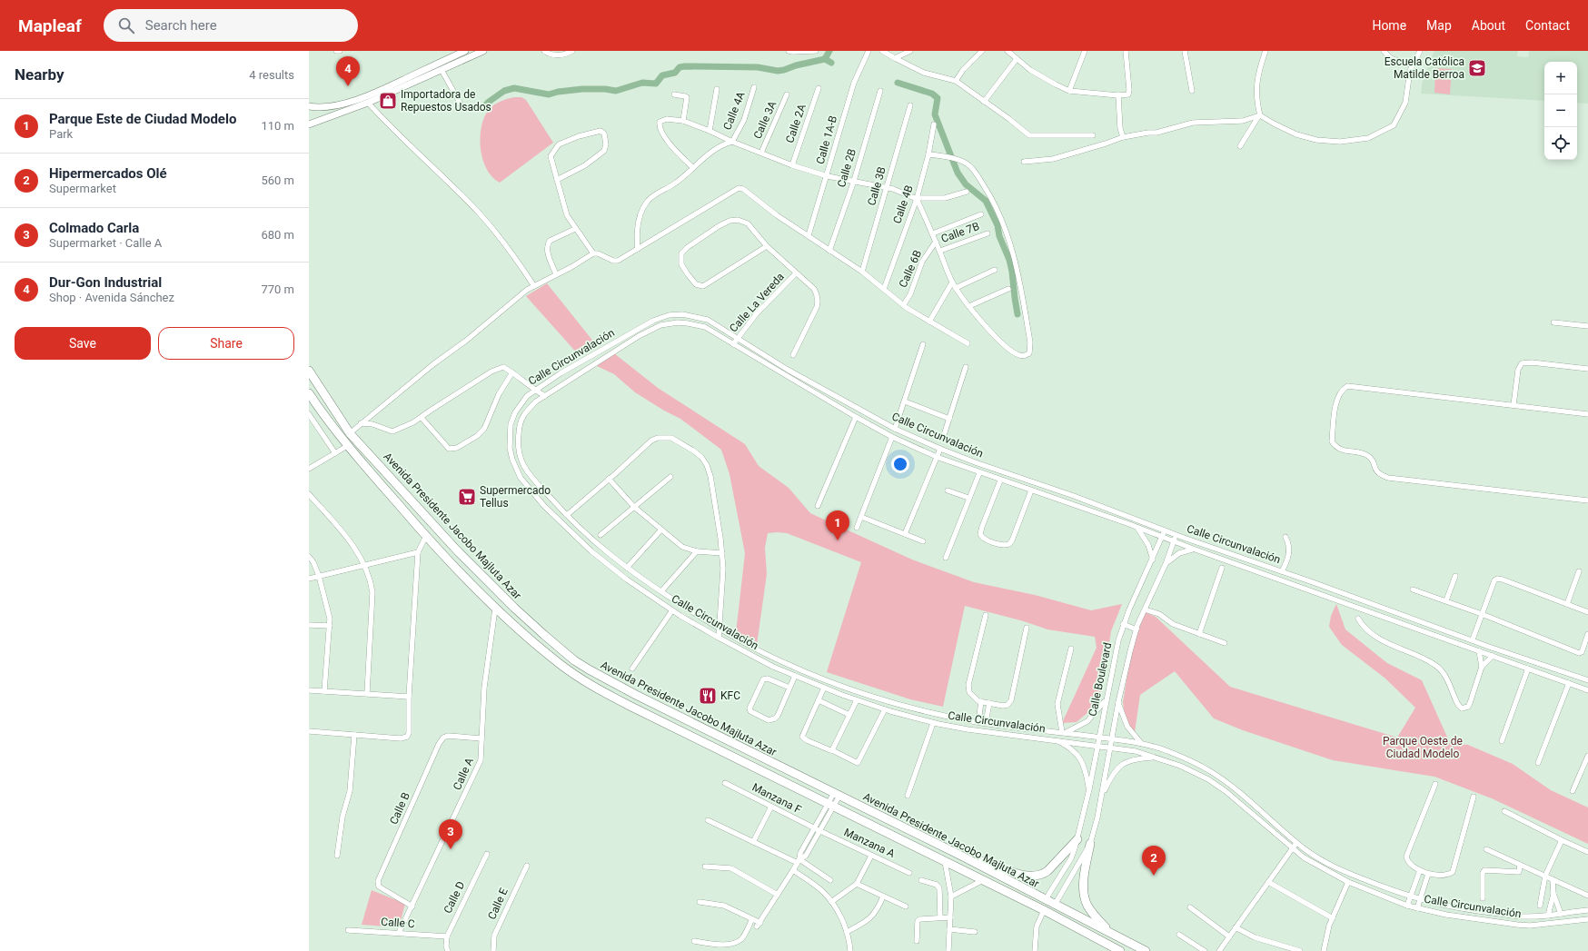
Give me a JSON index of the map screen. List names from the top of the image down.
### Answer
{
  "streets": {
    "main road": ["Avenida Presidente Jacobo Majluta Azar"],
    "street": [
      "Calle 4A",
      "Calle 3A",
      "Calle 2A",
      "Calle 1A-B",
      "Calle 2B",
      "Calle 3B",
      "Calle 4B",
      "Calle 7B",
      "Calle 6B",
      "Calle La Vereda",
      "Calle Circunvalación",
      "Calle Boulevard",
      "Calle A",
      "Manzana F",
      "Calle B",
      "Manzana A",
      "Calle D",
      "Calle E",
      "Calle C"
    ]
  },
  "crossings": [
    ["Calle La Vereda", "Calle Circunvalación"],
    ["Calle Circunvalación", "Calle Boulevard"],
    ["Avenida Presidente Jacobo Majluta Azar", "Calle Boulevard"],
    ["Avenida Presidente Jacobo Majluta Azar", "Calle A"],
    ["Calle A", "Calle B"],
    ["Calle A", "Calle C"],
    ["Manzana F", "Manzana A"],
    ["Calle D", "Calle C"]
  ],
  "parks": ["Parque Oeste de Ciudad Modelo"],
  "places": {
    "school or university": ["Escuela Católica Matilde Berroa"],
    "shop": ["Importadora de Repuestos Usados"],
    "supermarket": ["Supermercado Tellus"],
    "restaurant": ["KFC"]
  },
  "page": {
    "header": "Mapleaf",
    "search": "Search here",
    "nav": [
      "Home",
      "Map",
      "About",
      "Contact"
    ],
    "heading": ["Nearby", "4 results"],
    "pins": [
      "4",
      "1",
      "3",
      "2"
    ],
    "map_buttons": ["+", "−"],
    "list": [
      {
        "mark": "1",
        "name": "Parque Este de Ciudad Modelo",
        "note": "Park",
        "value": "110 m"
      },
      {
        "mark": "2",
        "name": "Hipermercados Olé",
        "note": "Supermarket",
        "value": "560 m"
      },
      {
        "mark": "3",
        "name": "Colmado Carla",
        "note": "Supermarket · Calle A",
        "value": "680 m"
      },
      {
        "mark": "4",
        "name": "Dur-Gon Industrial",
        "note": "Shop · Avenida Sánchez",
        "value": "770 m"
      }
    ],
    "buttons": ["Save", "Share"]
  }
}
